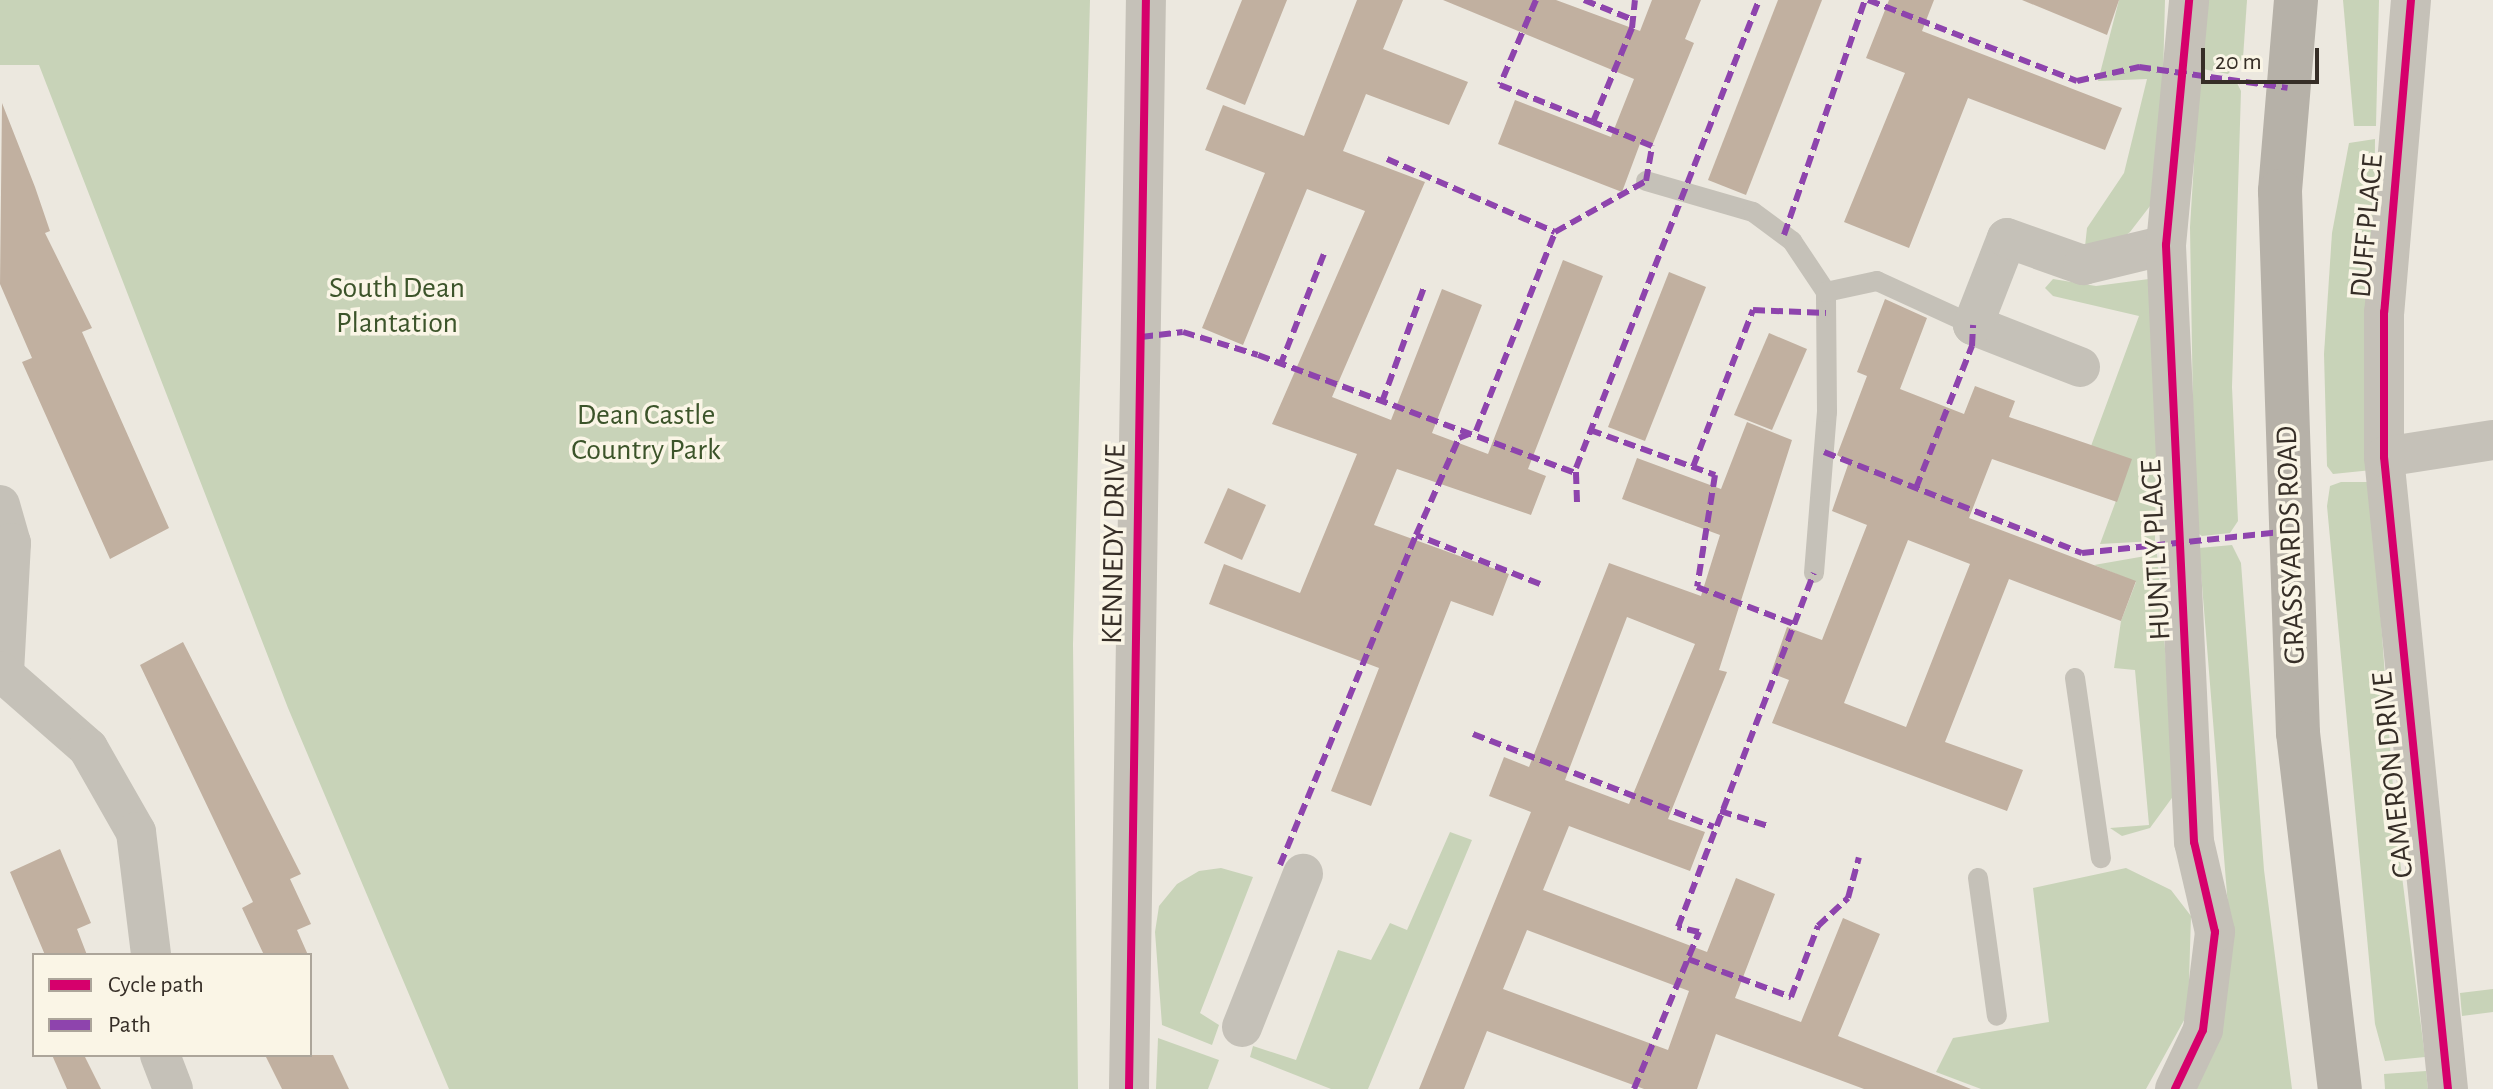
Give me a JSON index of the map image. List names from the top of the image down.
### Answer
{
  "streets": {
    "main road": ["GRASSYARDS ROAD"],
    "street": [
      "DUFF PLACE",
      "KENNEDY DRIVE",
      "HUNTLY PLACE",
      "CAMERON DRIVE"
    ]
  },
  "crossings": [
    ["DUFF PLACE", "CAMERON DRIVE"]
  ],
  "parks": ["South Dean Plantation", "Dean Castle Country Park"],
  "legend": ["Cycle path", "Path"],
  "scale_bar": "20 m"
}
